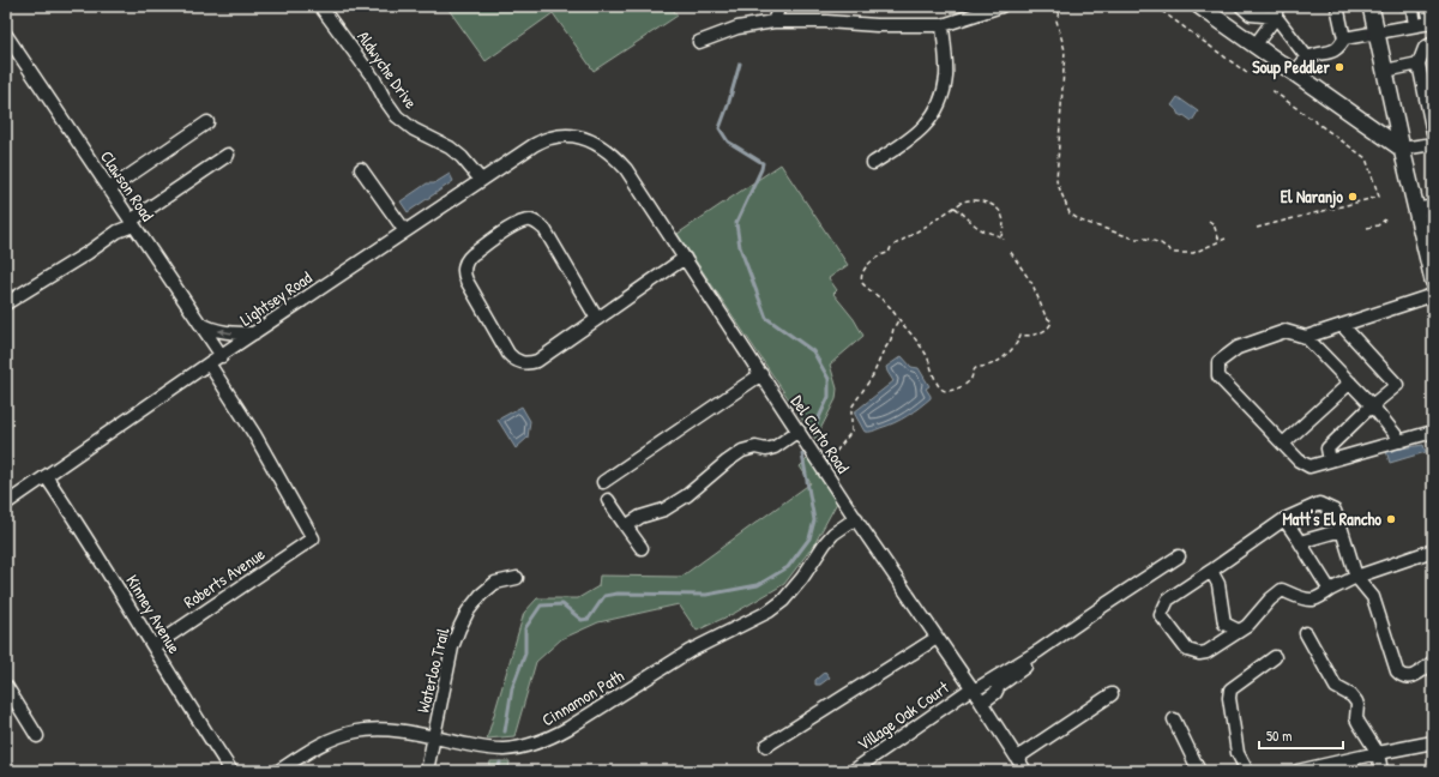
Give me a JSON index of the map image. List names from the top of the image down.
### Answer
{
  "streets": {
    "street": [
      "Aldwyche Drive",
      "Clawson Road",
      "Lightsey Road",
      "Del Curto Road",
      "Roberts Avenue",
      "Kinney Avenue",
      "Waterloo Trail",
      "Cinnamon Path",
      "Village Oak Court"
    ]
  },
  "crossings": [
    ["Aldwyche Drive", "Lightsey Road"],
    ["Clawson Road", "Lightsey Road"],
    ["Lightsey Road", "Del Curto Road"],
    ["Lightsey Road", "Roberts Avenue"],
    ["Lightsey Road", "Kinney Avenue"],
    ["Del Curto Road", "Cinnamon Path"],
    ["Del Curto Road", "Village Oak Court"],
    ["Roberts Avenue", "Kinney Avenue"],
    ["Waterloo Trail", "Cinnamon Path"]
  ],
  "places": ["Soup Peddler", "El Naranjo", "Matt's El Rancho"],
  "scale_bar": "50 m"
}
